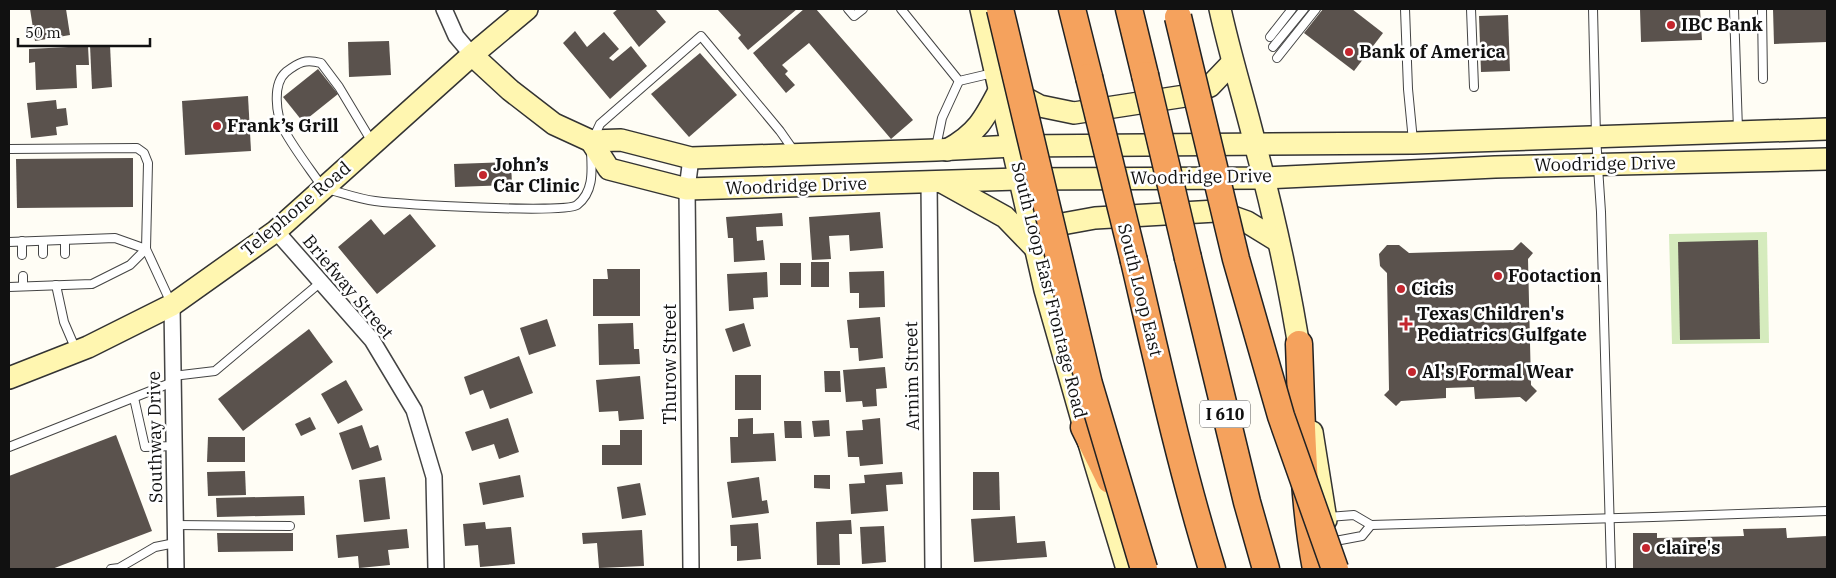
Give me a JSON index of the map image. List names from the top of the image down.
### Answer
{
  "streets": {
    "highway": ["South Loop East", "I 610"],
    "main road": ["Woodridge Drive", "Telephone Road", "South Loop East Frontage Road"],
    "street": [
      "Briefway Street",
      "Thurow Street",
      "Arnim Street",
      "Southway Drive"
    ]
  },
  "crossings": [
    ["Woodridge Drive", "Telephone Road"],
    ["Woodridge Drive", "South Loop East Frontage Road"],
    ["Woodridge Drive", "Thurow Street"],
    ["Woodridge Drive", "Arnim Street"],
    ["Telephone Road", "Briefway Street"],
    ["Telephone Road", "Southway Drive"]
  ],
  "places": {
    "other": [
      "IBC Bank",
      "Bank of America",
      "Frank’s Grill",
      "John’s Car Clinic",
      "Footaction",
      "Cicis",
      "Al's Formal Wear",
      "claire's"
    ],
    "health": ["Texas Children's Pediatrics Gulfgate"]
  },
  "scale_bar": "50 m"
}
